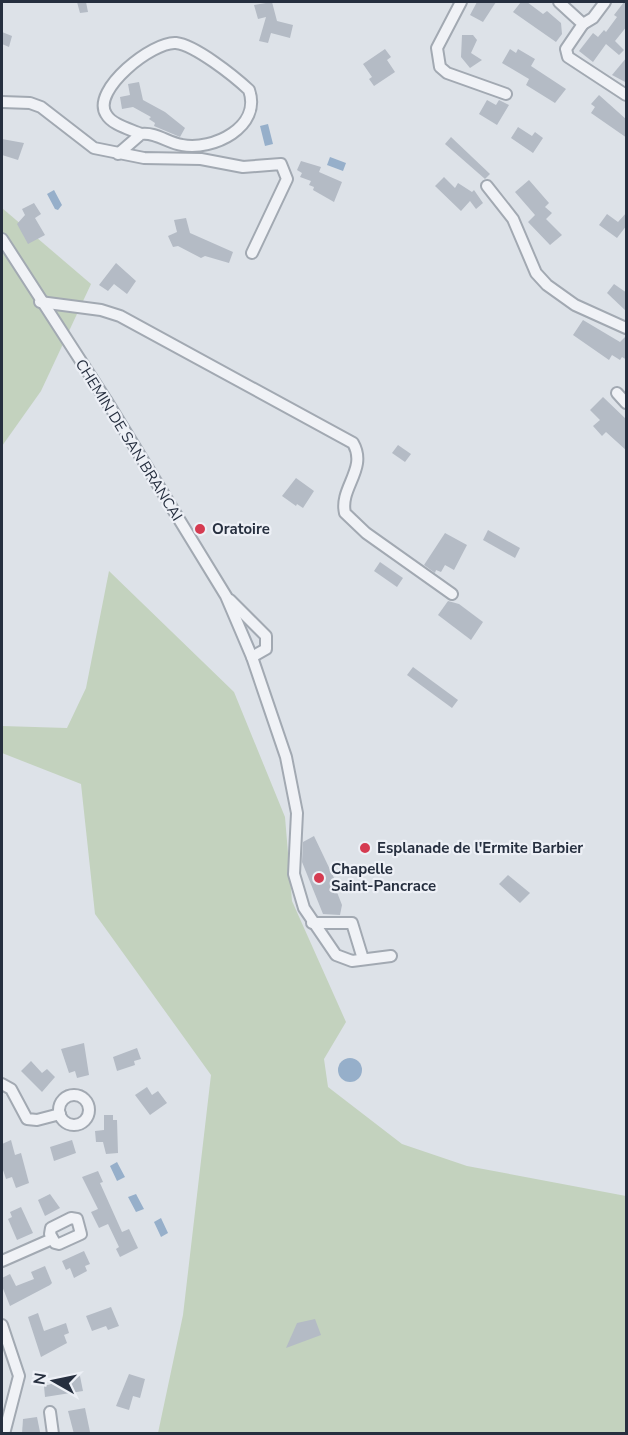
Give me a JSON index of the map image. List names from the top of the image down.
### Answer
{
  "streets": {
    "street": ["CHEMIN DE SAN BRANCAI"]
  },
  "places": ["Oratoire", "Esplanade de l'Ermite Barbier", "Chapelle Saint-Pancrace"],
  "north": "left"
}
